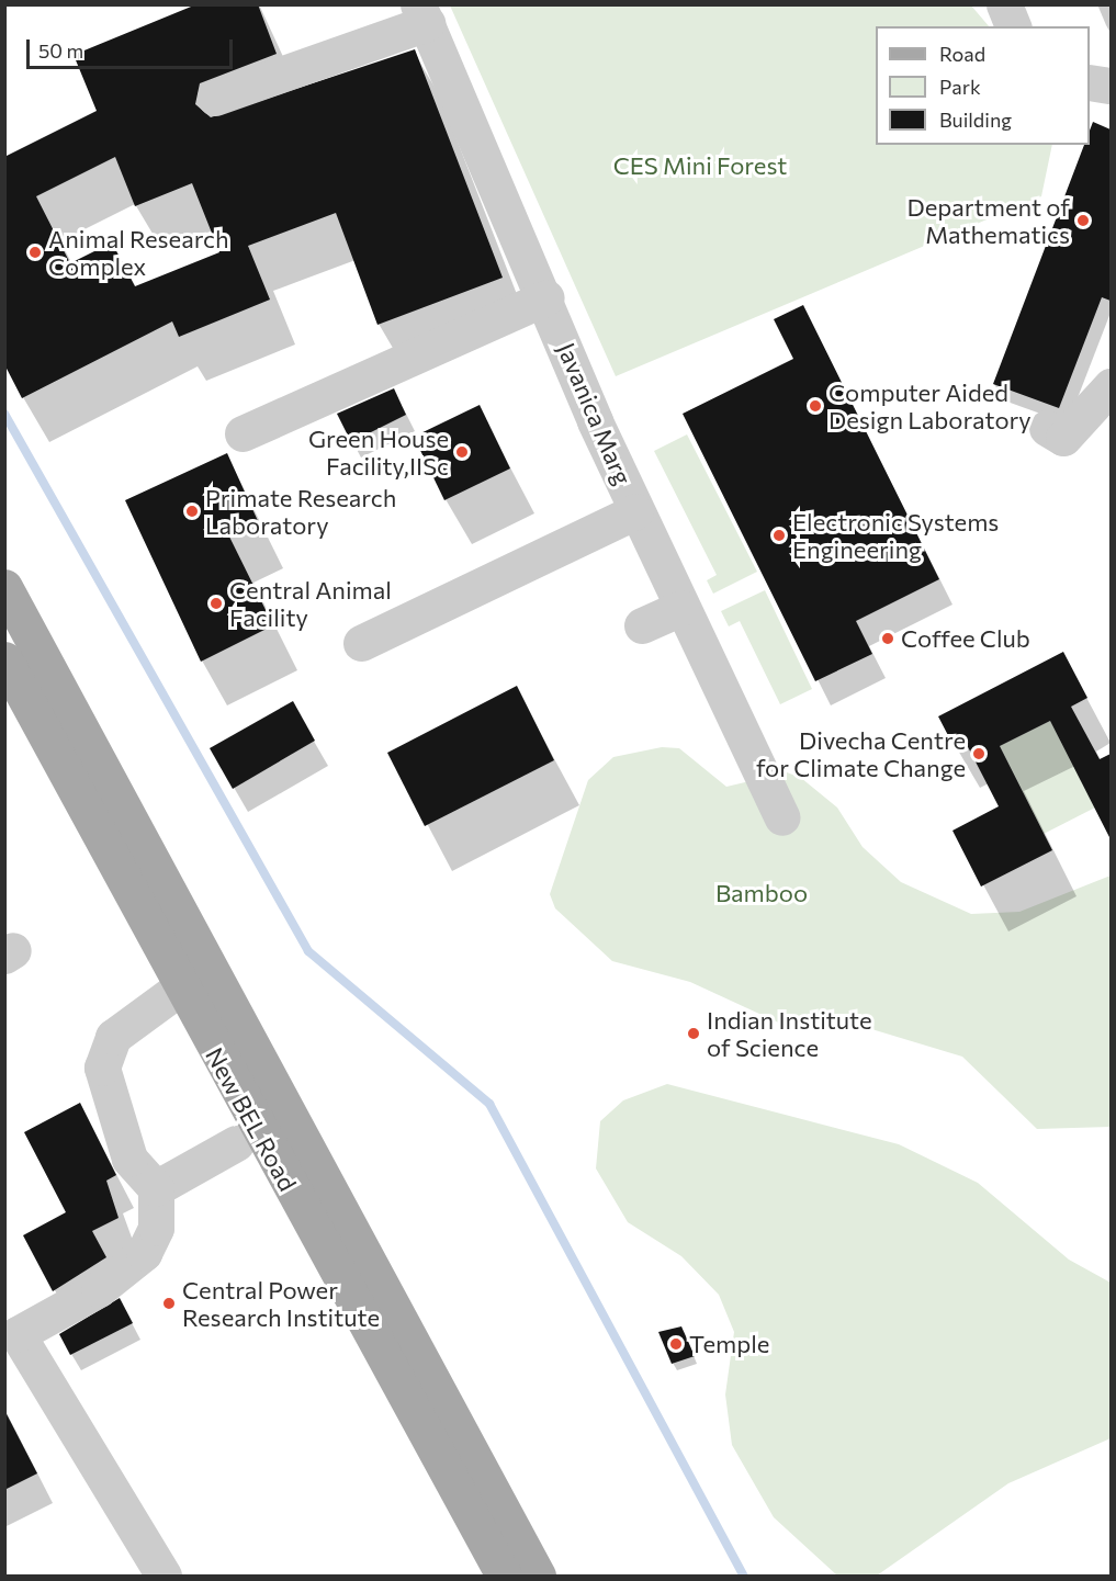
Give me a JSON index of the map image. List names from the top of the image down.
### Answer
{
  "streets": {
    "main road": ["New BEL Road"],
    "lane": ["Javanica Marg"]
  },
  "parks": ["CES Mini Forest", "Bamboo"],
  "places": [
    "Department of Mathematics",
    "Animal Research Complex",
    "Computer Aided Design Laboratory",
    "Green House Facility,IISc",
    "Primate Research Laboratory",
    "Electronic Systems Engineering",
    "Central Animal Facility",
    "Coffee Club",
    "Divecha Centre for Climate Change",
    "Indian Institute of Science",
    "Central Power Research Institute",
    "Temple"
  ],
  "legend": ["Road", "Park", "Building"],
  "scale_bar": "50 m"
}
